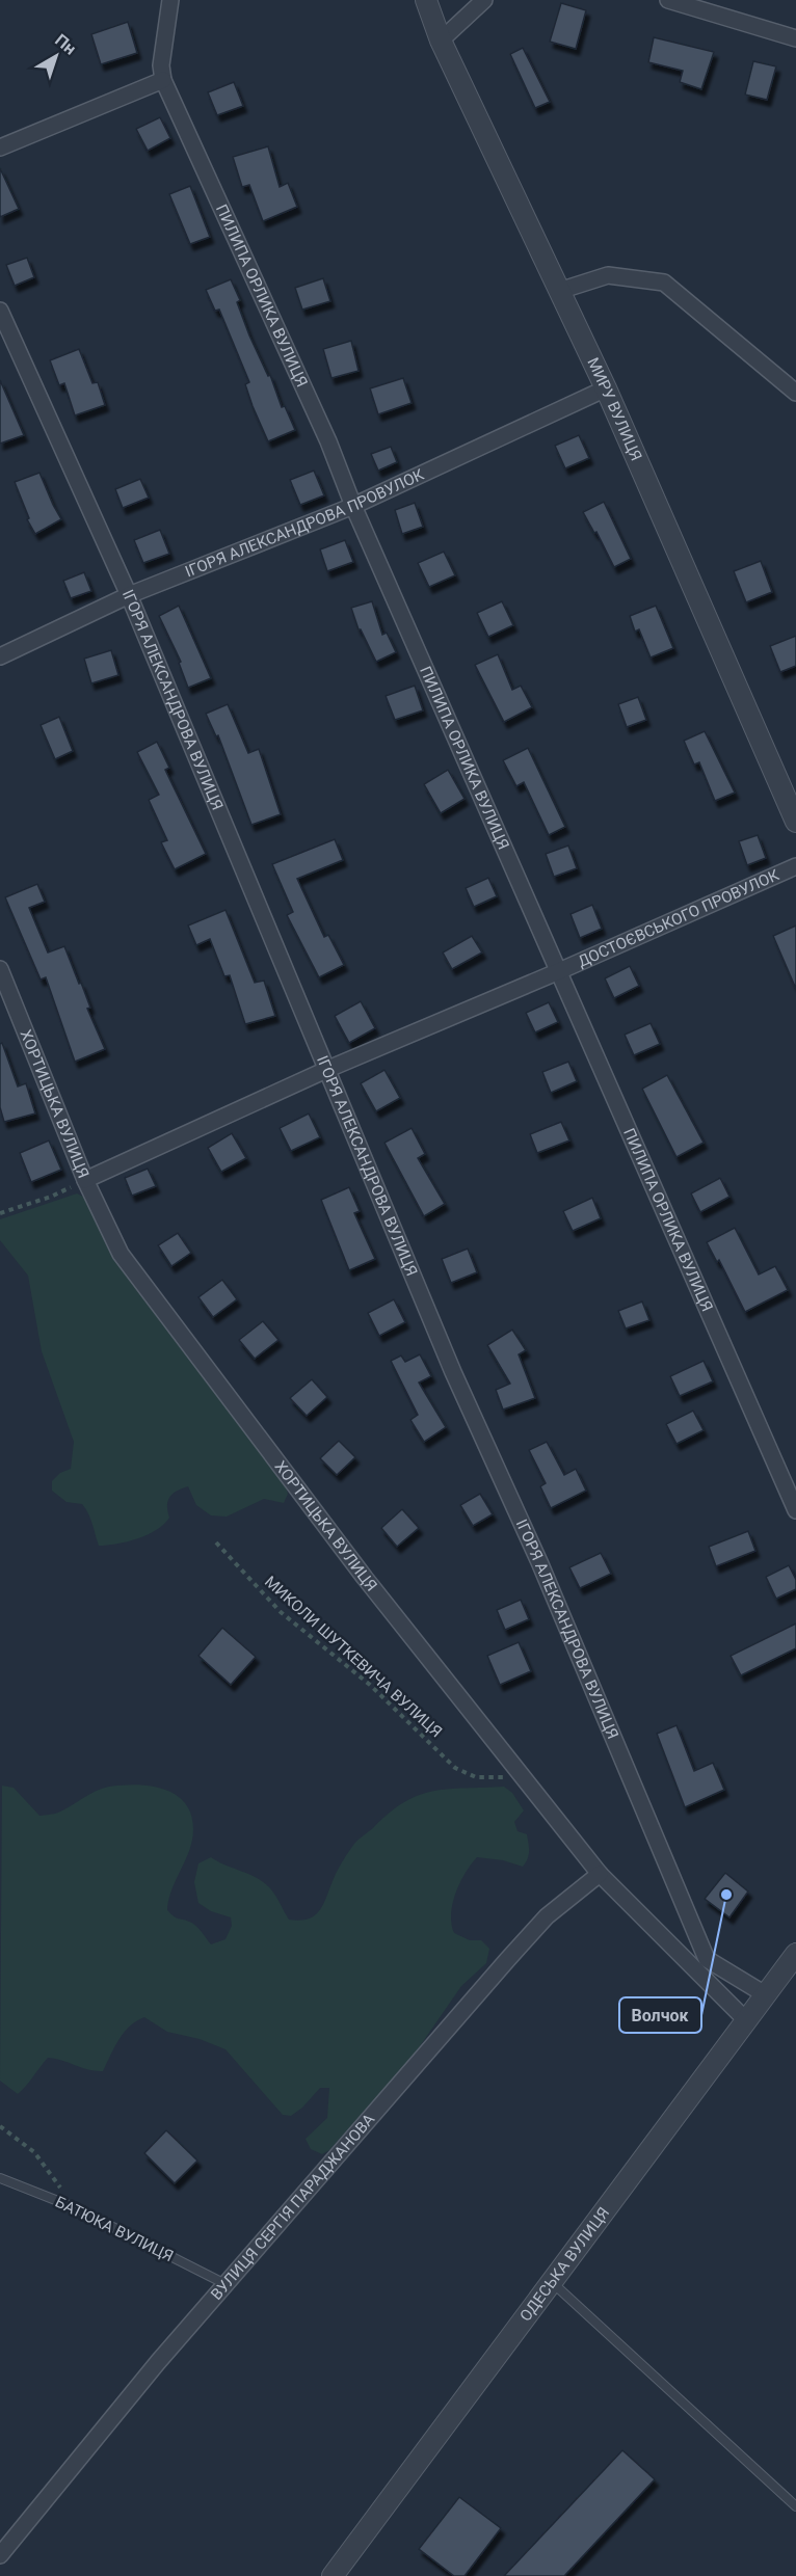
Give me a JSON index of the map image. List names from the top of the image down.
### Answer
{
  "streets": {
    "street": [
      "ПИЛИПА ОРЛИКА ВУЛИЦЯ",
      "МИРУ ВУЛИЦЯ",
      "ІГОРЯ АЛЕКСАНДРОВА ПРОВУЛОК",
      "ІГОРЯ АЛЕКСАНДРОВА ВУЛИЦЯ",
      "ДОСТОЄВСЬКОГО ПРОВУЛОК",
      "ХОРТИЦЬКА ВУЛИЦЯ",
      "ВУЛИЦЯ СЕРГІЯ ПАРАДЖАНОВА",
      "ОДЕСЬКА ВУЛИЦЯ"
    ],
    "lane": ["БАТЮКА ВУЛИЦЯ"],
    "path": ["МИКОЛИ ШУТКЕВИЧА ВУЛИЦЯ"]
  },
  "crossings": [
    ["ПИЛИПА ОРЛИКА ВУЛИЦЯ", "ІГОРЯ АЛЕКСАНДРОВА ПРОВУЛОК"],
    ["ПИЛИПА ОРЛИКА ВУЛИЦЯ", "ДОСТОЄВСЬКОГО ПРОВУЛОК"],
    ["МИРУ ВУЛИЦЯ", "ІГОРЯ АЛЕКСАНДРОВА ПРОВУЛОК"],
    ["ІГОРЯ АЛЕКСАНДРОВА ПРОВУЛОК", "ІГОРЯ АЛЕКСАНДРОВА ВУЛИЦЯ"],
    ["ІГОРЯ АЛЕКСАНДРОВА ВУЛИЦЯ", "ДОСТОЄВСЬКОГО ПРОВУЛОК"],
    ["ІГОРЯ АЛЕКСАНДРОВА ВУЛИЦЯ", "ОДЕСЬКА ВУЛИЦЯ"],
    ["ДОСТОЄВСЬКОГО ПРОВУЛОК", "ХОРТИЦЬКА ВУЛИЦЯ"],
    ["ХОРТИЦЬКА ВУЛИЦЯ", "МИКОЛИ ШУТКЕВИЧА ВУЛИЦЯ"],
    ["ХОРТИЦЬКА ВУЛИЦЯ", "ВУЛИЦЯ СЕРГІЯ ПАРАДЖАНОВА"],
    ["ХОРТИЦЬКА ВУЛИЦЯ", "ОДЕСЬКА ВУЛИЦЯ"],
    ["ВУЛИЦЯ СЕРГІЯ ПАРАДЖАНОВА", "БАТЮКА ВУЛИЦЯ"]
  ],
  "places": ["Волчок"],
  "north": "top right"
}
